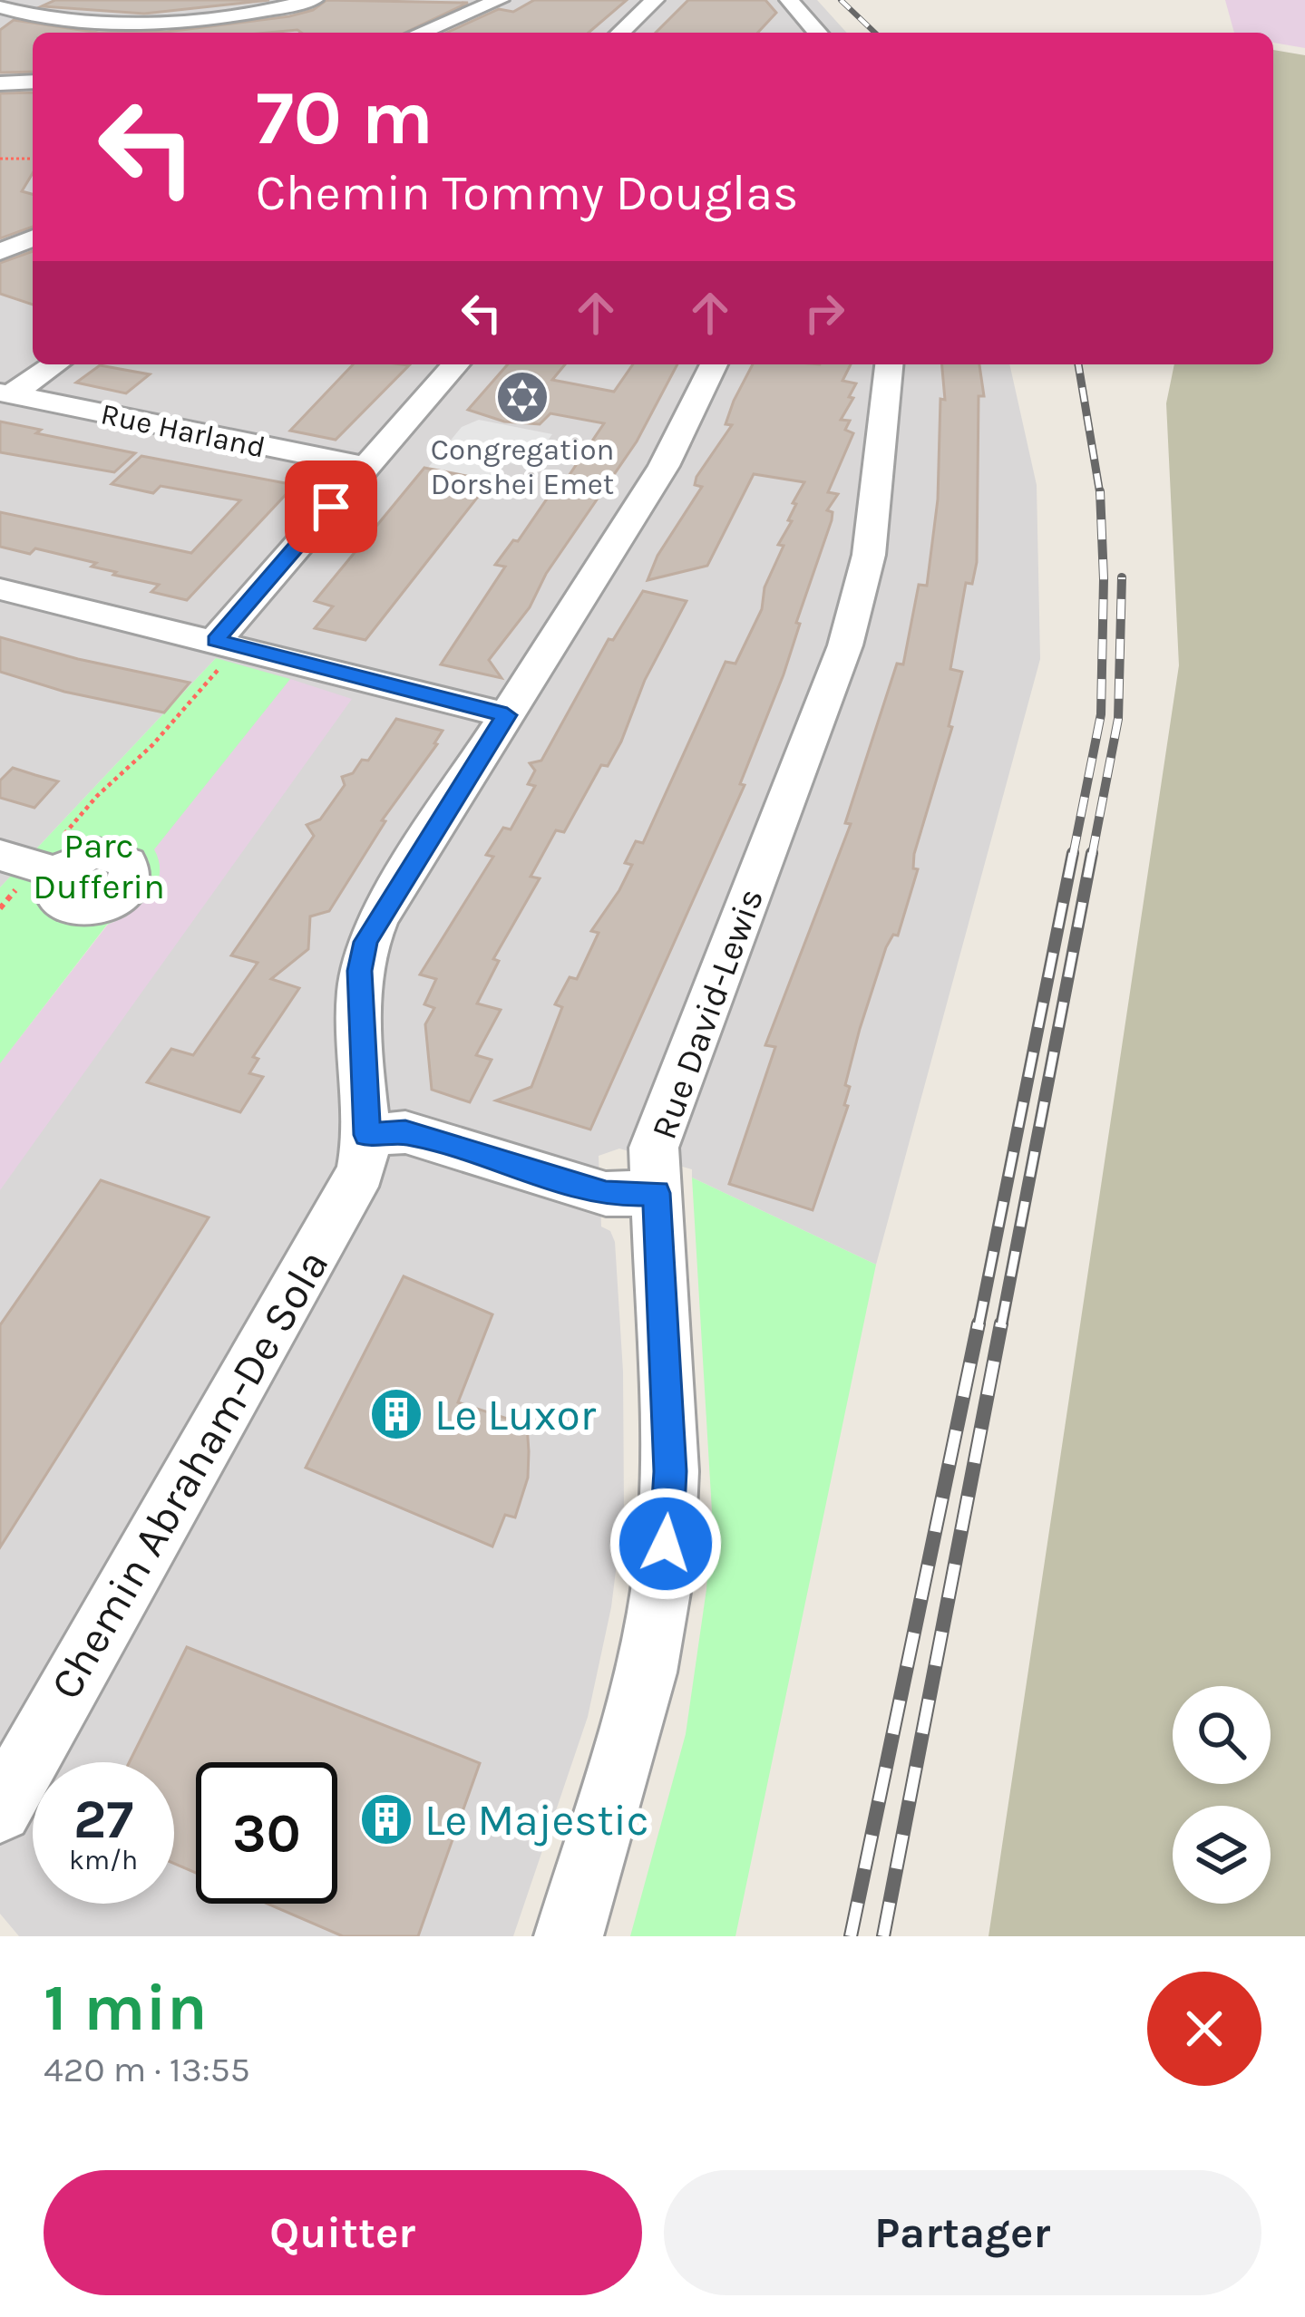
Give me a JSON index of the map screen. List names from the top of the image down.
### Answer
{
  "streets": {
    "street": ["Rue Harland", "Rue David-Lewis", "Chemin Abraham-De Sola"]
  },
  "parks": ["Parc Dufferin"],
  "places": {
    "synagogue": ["Congregation Dorshei Emet"],
    "building": ["Le Luxor", "Le Majestic"]
  },
  "page": {
    "turn": ["70 m", "Chemin Tommy Douglas"],
    "speed": "27 km/h",
    "limit": "30",
    "heading": ["1 min", "420 m · 13:55"],
    "buttons": ["Quitter", "Partager"]
  }
}
